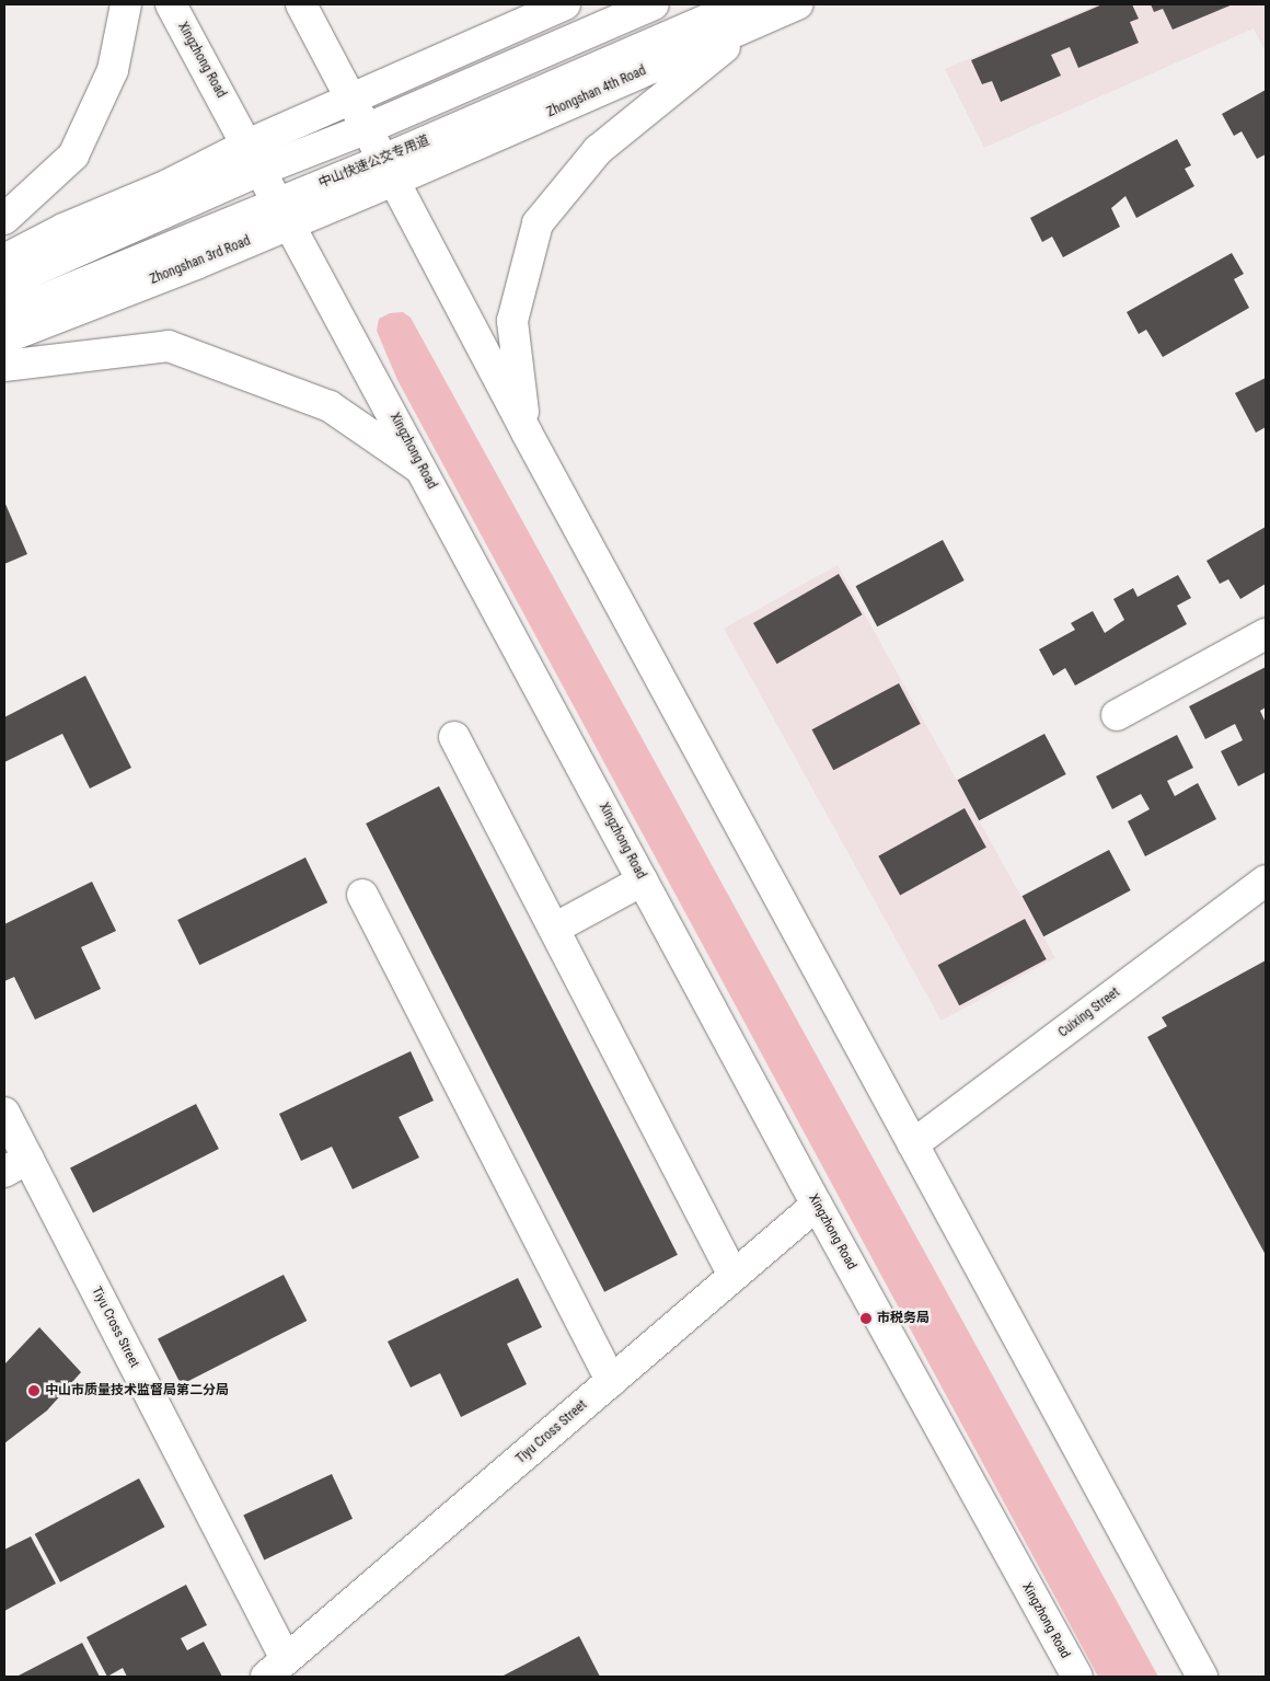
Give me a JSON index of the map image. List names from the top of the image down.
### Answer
{
  "streets": {
    "main road": [
      "Xingzhong Road",
      "Zhongshan 4th Road",
      "Zhongshan 3rd Road",
      "Cuixing Street",
      "Tiyu Cross Street"
    ]
  },
  "crossings": [
    ["Xingzhong Road", "Zhongshan 3rd Road"],
    ["Xingzhong Road", "Tiyu Cross Street"],
    ["Zhongshan 4th Road", "Zhongshan 3rd Road"]
  ],
  "places": ["市税务局", "中山市质量技术监督局第二分局"]
}
